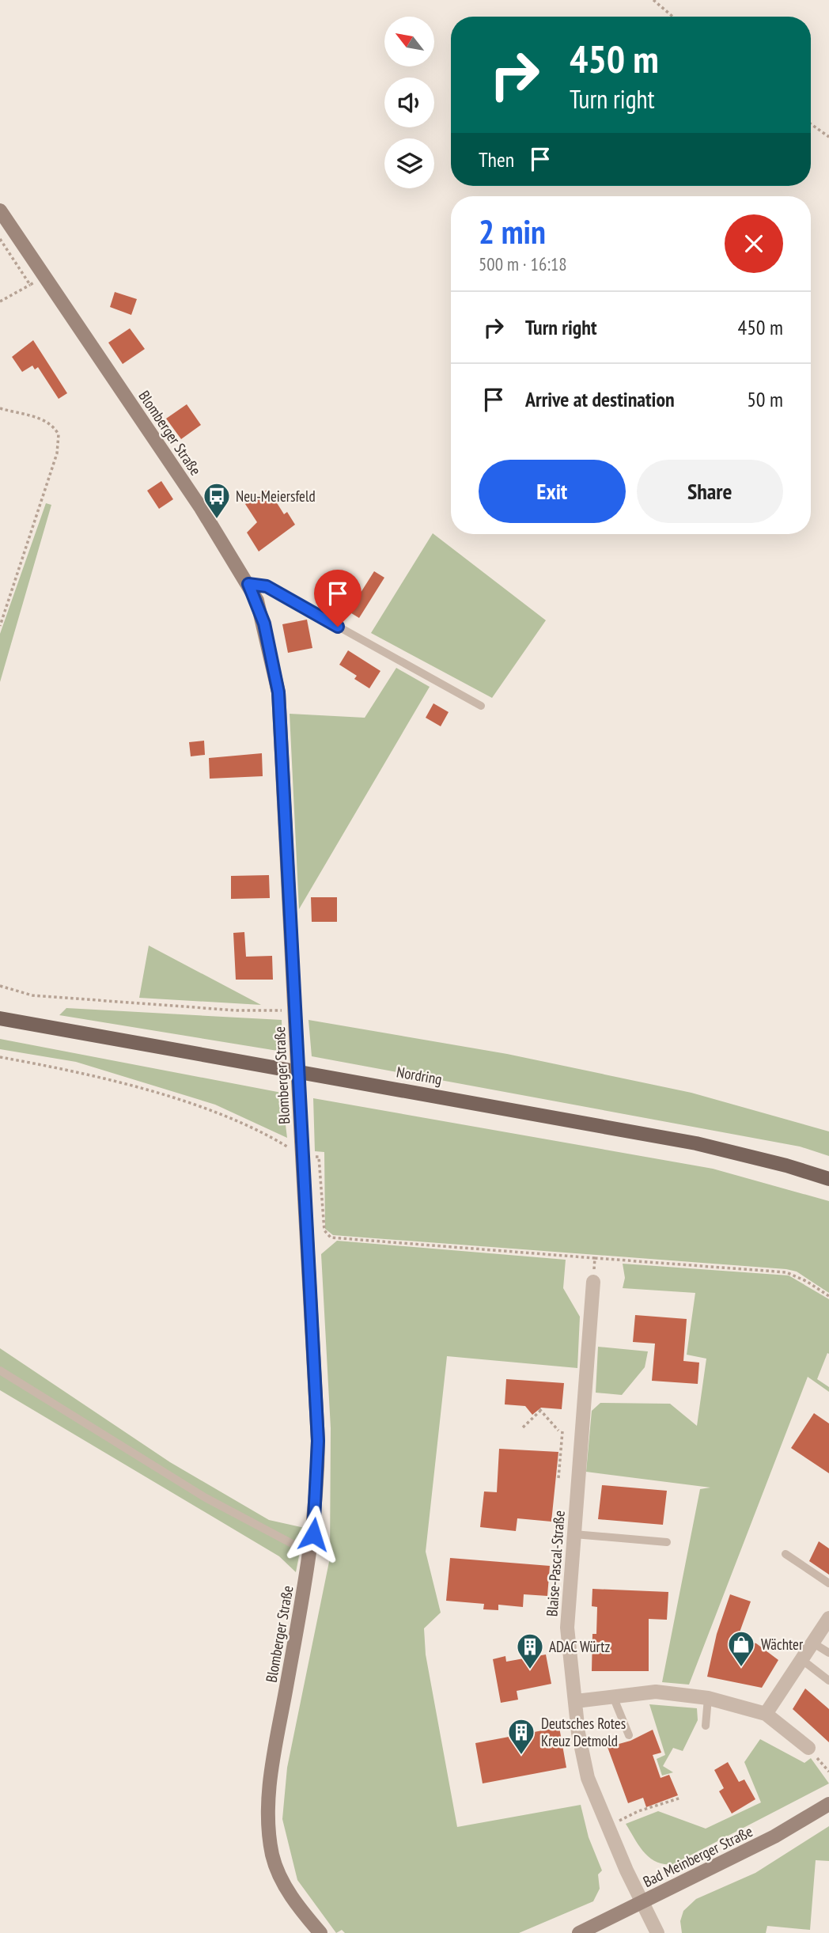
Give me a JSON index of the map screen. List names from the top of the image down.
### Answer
{
  "streets": {
    "main road": ["Blomberger Straße", "Nordring", "Bad Meinberger Straße"],
    "street": ["Blaise-Pascal-Straße"]
  },
  "crossings": [
    ["Blaise-Pascal-Straße", "Bad Meinberger Straße"]
  ],
  "places": {
    "bus stop": ["Neu-Meiersfeld"],
    "shop": ["Wächter"],
    "building": ["ADAC Würtz", "Deutsches Rotes Kreuz Detmold"]
  },
  "north": "top left",
  "page": {
    "turn": ["450 m", "Turn right"],
    "then": "Then",
    "heading": ["2 min", "500 m · 16:18"],
    "list": [
      {
        "name": "Turn right",
        "value": "450 m"
      },
      {
        "name": "Arrive at destination",
        "value": "50 m"
      }
    ],
    "buttons": ["Exit", "Share"]
  }
}
